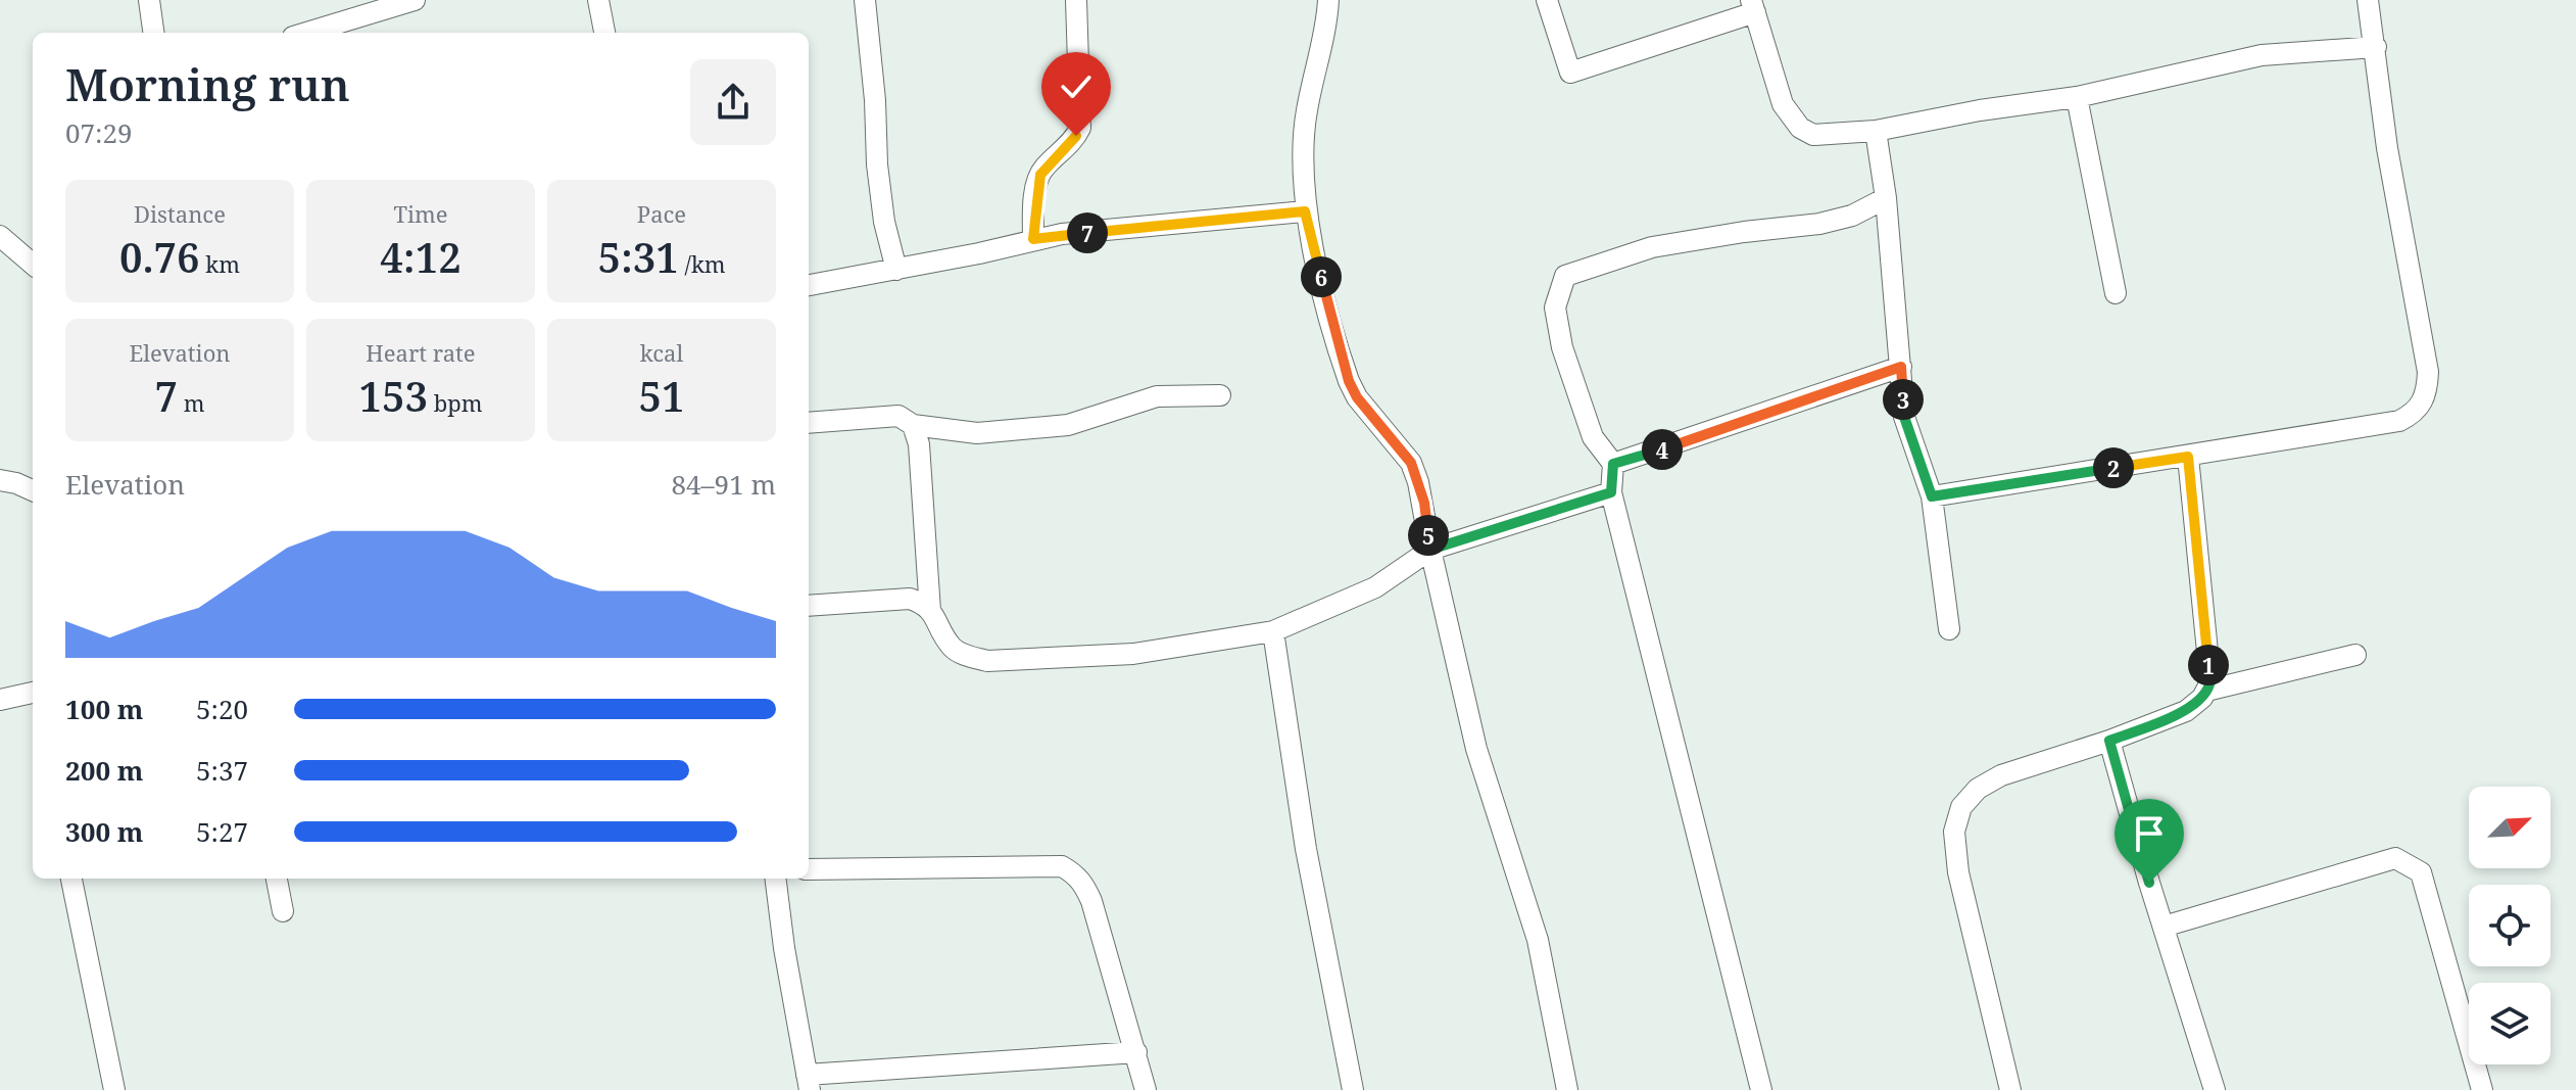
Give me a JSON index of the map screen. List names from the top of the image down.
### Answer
{
  "north": "top right",
  "page": {
    "heading": ["Morning run", "07:29"],
    "stats": [
      ["Distance", "0.76 km"],
      ["Time", "4:12"],
      ["Pace", "5:31 /km"],
      ["Elevation", "7 m"],
      ["Heart rate", "153 bpm"],
      ["kcal", "51"]
    ],
    "pins": [
      "7",
      "6",
      "3",
      "4",
      "2",
      "5",
      "1"
    ],
    "chart": ["Elevation", "84–91 m"],
    "list": [
      {
        "name": "100 m",
        "note": "5:20"
      },
      {
        "name": "200 m",
        "note": "5:37"
      },
      {
        "name": "300 m",
        "note": "5:27"
      }
    ]
  }
}
